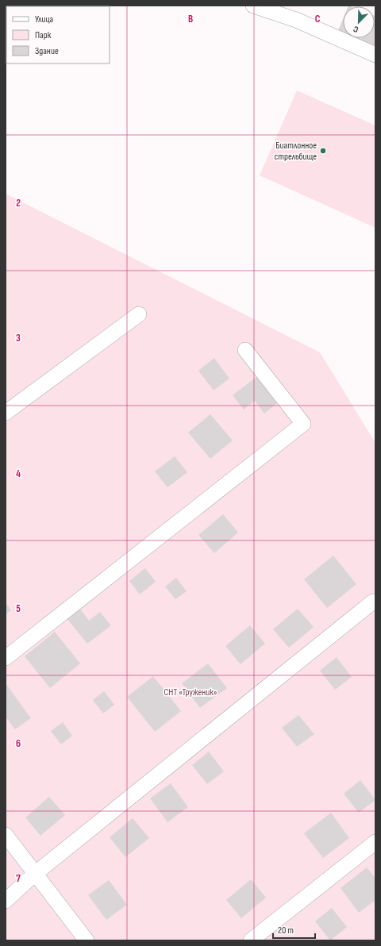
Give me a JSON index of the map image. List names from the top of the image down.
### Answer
{
  "parks": ["СНТ «Труженик»"],
  "places": ["Биатлонное стрельбище"],
  "legend": ["Улица", "Парк", "Здание"],
  "scale_bar": "20 m",
  "north": "bottom left",
  "grid": {
    "columns": ["B", "C"],
    "rows": [
      "2",
      "3",
      "4",
      "5",
      "6",
      "7"
    ]
  }
}
